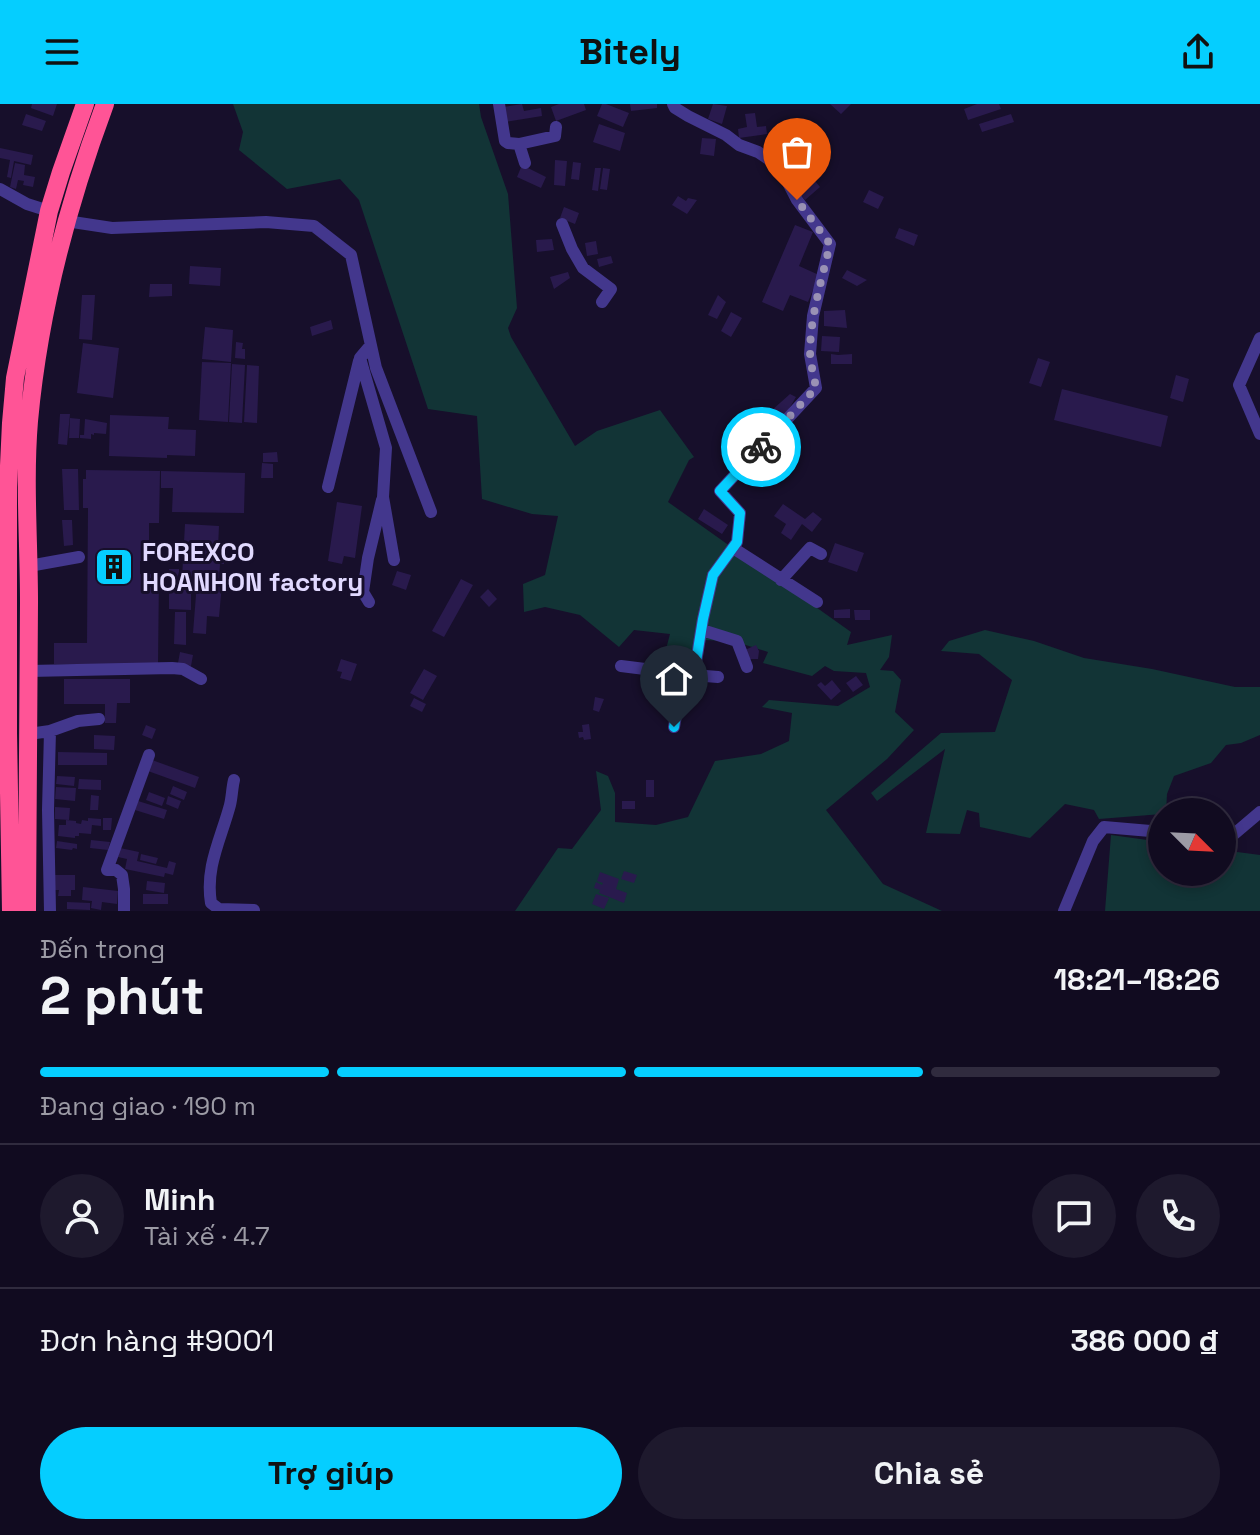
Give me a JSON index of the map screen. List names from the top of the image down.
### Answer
{
  "places": {
    "building": ["FOREXCO HOANHON factory"]
  },
  "north": "bottom right",
  "page": {
    "header": "Bitely",
    "heading": ["2 phút", "Đến trong", "18:21–18:26"],
    "panel": [
      "Minh",
      "Tài xế · 4.7",
      "Đơn hàng #9001",
      "386 000 ₫"
    ],
    "bar": "Đang giao · 190 m",
    "buttons": ["Trợ giúp", "Chia sẻ"]
  }
}
